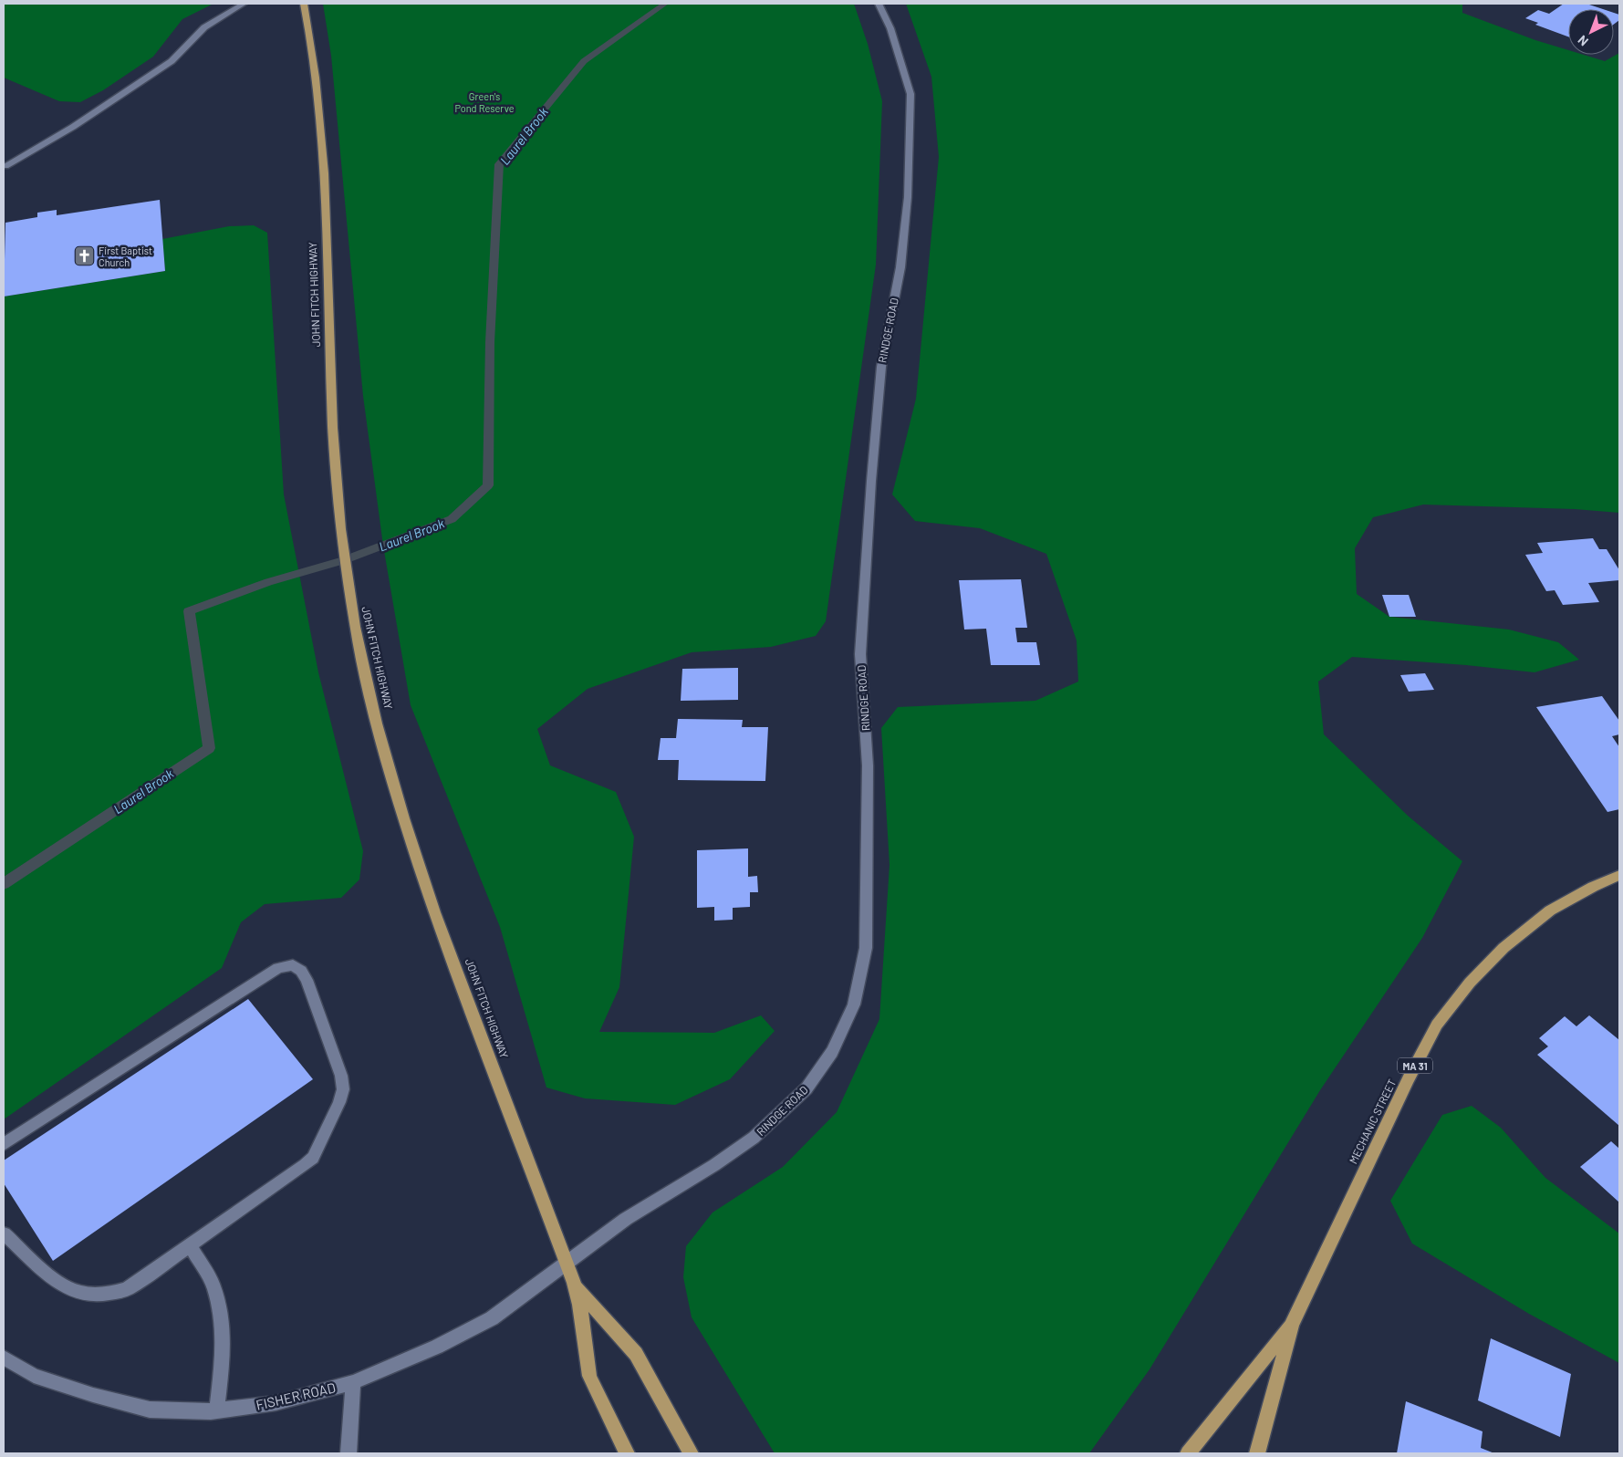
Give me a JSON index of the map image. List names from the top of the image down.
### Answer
{
  "streets": {
    "main road": ["JOHN FITCH HIGHWAY", "MA 31", "MECHANIC STREET"],
    "street": ["RINDGE ROAD", "FISHER ROAD"]
  },
  "crossings": [
    ["JOHN FITCH HIGHWAY", "RINDGE ROAD"],
    ["JOHN FITCH HIGHWAY", "FISHER ROAD"],
    ["RINDGE ROAD", "FISHER ROAD"]
  ],
  "water": ["Laurel Brook"],
  "parks": ["Green's Pond Reserve"],
  "places": {
    "church": ["First Baptist Church"]
  },
  "north": "bottom left"
}
